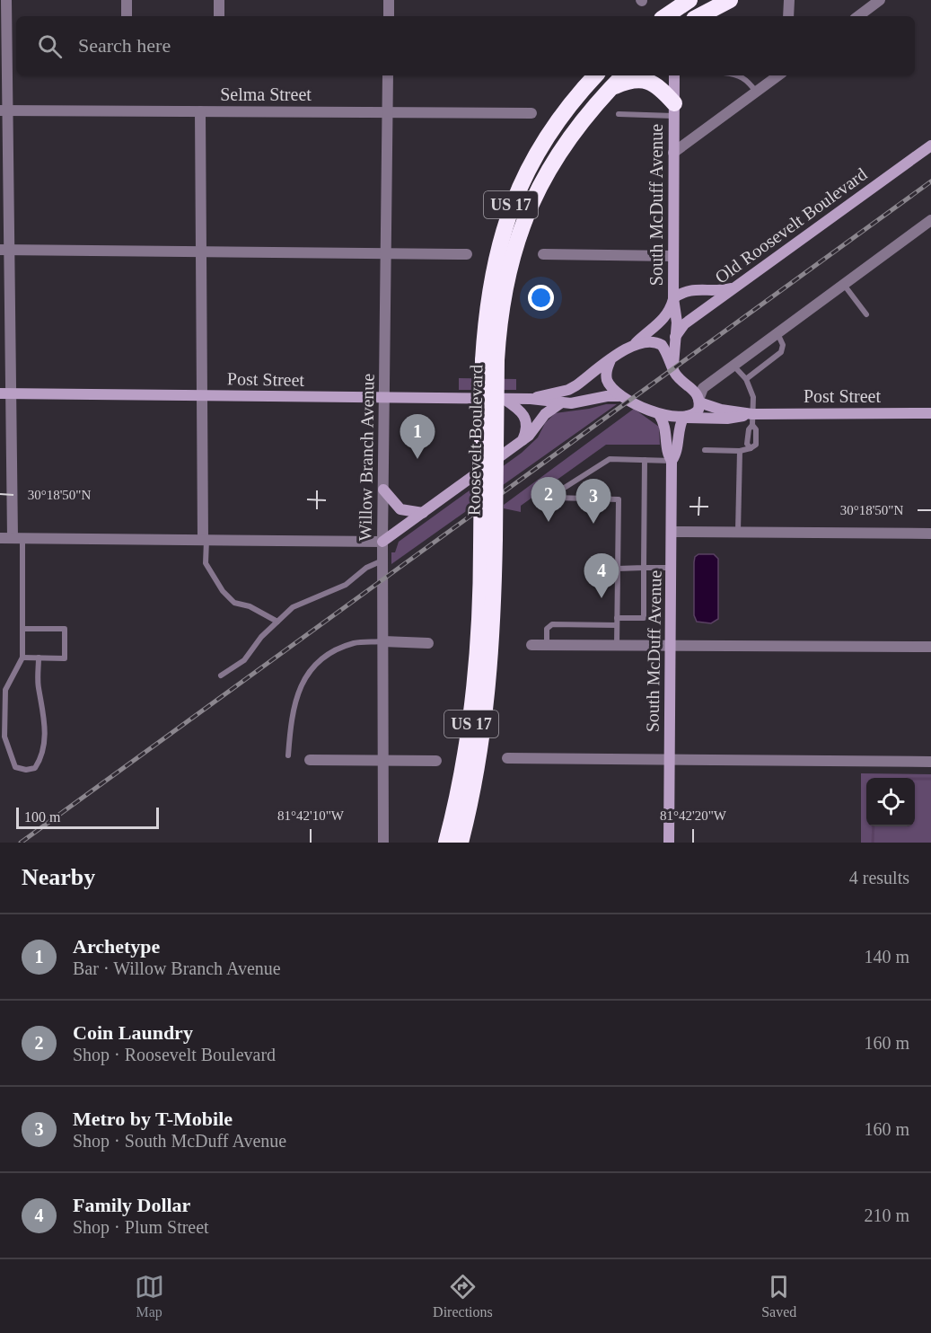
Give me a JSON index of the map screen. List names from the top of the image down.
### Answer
{
  "streets": {
    "highway": ["US 17", "Roosevelt Boulevard"],
    "main road": ["South McDuff Avenue", "Old Roosevelt Boulevard", "Post Street"],
    "street": ["Selma Street", "Willow Branch Avenue"]
  },
  "crossings": [
    ["Selma Street", "Willow Branch Avenue"],
    ["South McDuff Avenue", "Old Roosevelt Boulevard"],
    ["South McDuff Avenue", "Post Street"],
    ["Post Street", "Willow Branch Avenue"]
  ],
  "scale_bar": "100 m",
  "page": {
    "search": "Search here",
    "pins": [
      "1",
      "2",
      "3",
      "4"
    ],
    "scale": "100 m",
    "heading": ["Nearby", "4 results"],
    "list": [
      {
        "mark": "1",
        "name": "Archetype",
        "note": "Bar · Willow Branch Avenue",
        "value": "140 m"
      },
      {
        "mark": "2",
        "name": "Coin Laundry",
        "note": "Shop · Roosevelt Boulevard",
        "value": "160 m"
      },
      {
        "mark": "3",
        "name": "Metro by T-Mobile",
        "note": "Shop · South McDuff Avenue",
        "value": "160 m"
      },
      {
        "mark": "4",
        "name": "Family Dollar",
        "note": "Shop · Plum Street",
        "value": "210 m"
      }
    ],
    "nav": ["Map", "Directions", "Saved"]
  },
  "coordinates": ["30°18'50\"N", "81°42'10\"W", "81°42'20\"W"]
}
